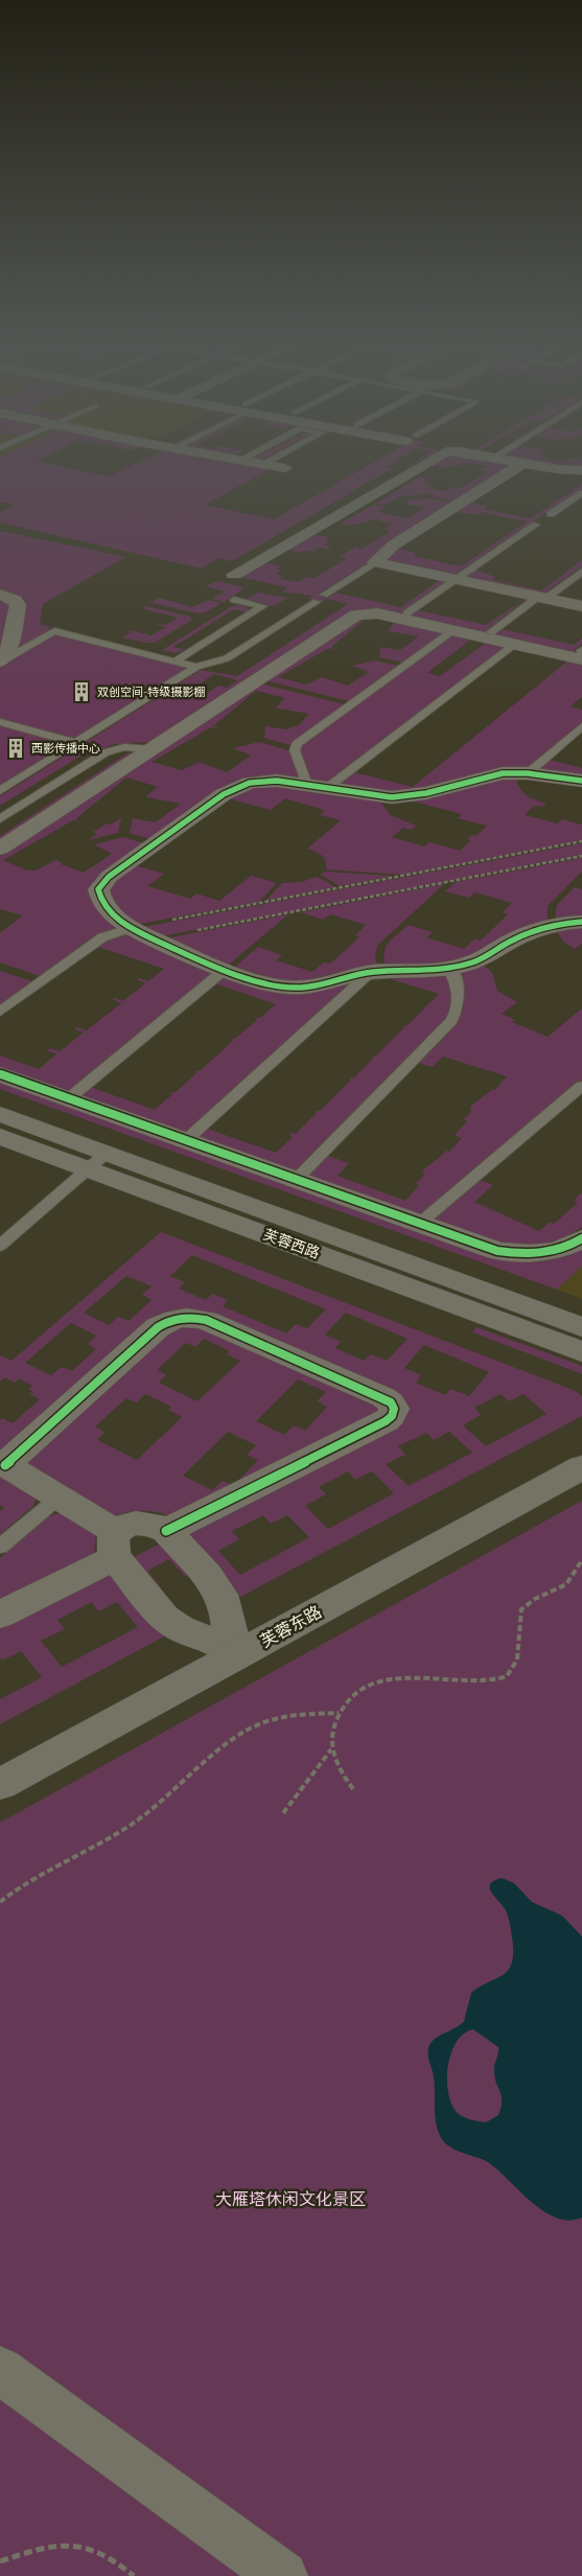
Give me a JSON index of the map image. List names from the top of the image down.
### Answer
{
  "streets": {
    "street": ["芙蓉西路", "芙蓉东路"]
  },
  "parks": ["大雁塔休闲文化景区"],
  "places": {
    "building": ["双创空间-特级摄影棚", "西影传播中心"]
  }
}
